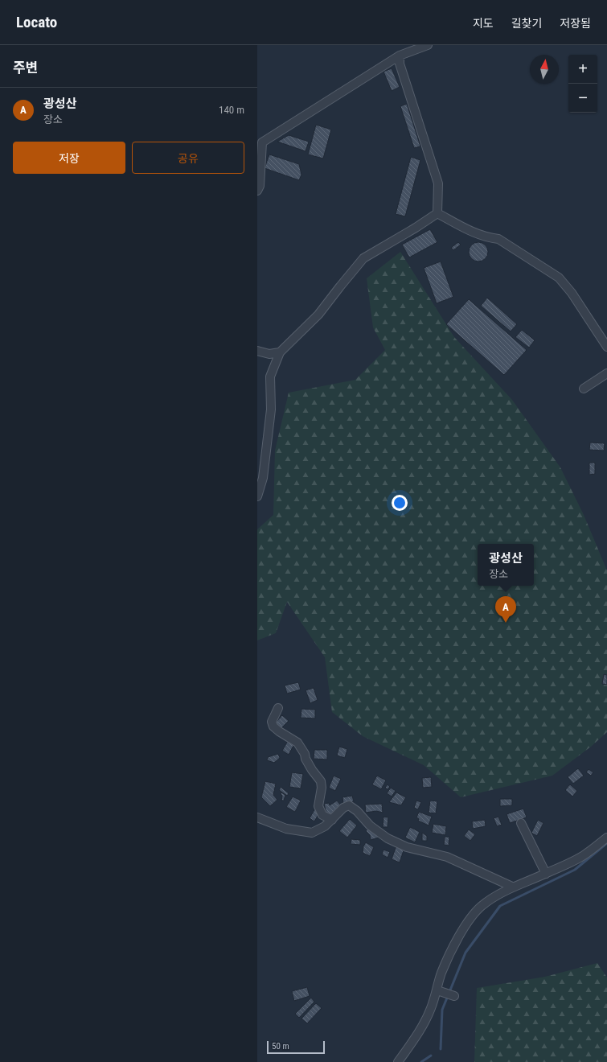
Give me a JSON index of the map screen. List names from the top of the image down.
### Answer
{
  "scale_bar": "50 m",
  "north": "top",
  "page": {
    "header": "Locato",
    "nav": ["지도", "길찾기", "저장됨"],
    "heading": "주변",
    "map_buttons": ["+", "−"],
    "list": [
      {
        "mark": "A",
        "name": "광성산",
        "note": "장소",
        "value": "140 m"
      }
    ],
    "buttons": ["저장", "공유"],
    "popup": ["광성산", "장소"],
    "pins": "A",
    "scale": "50 m"
  }
}
